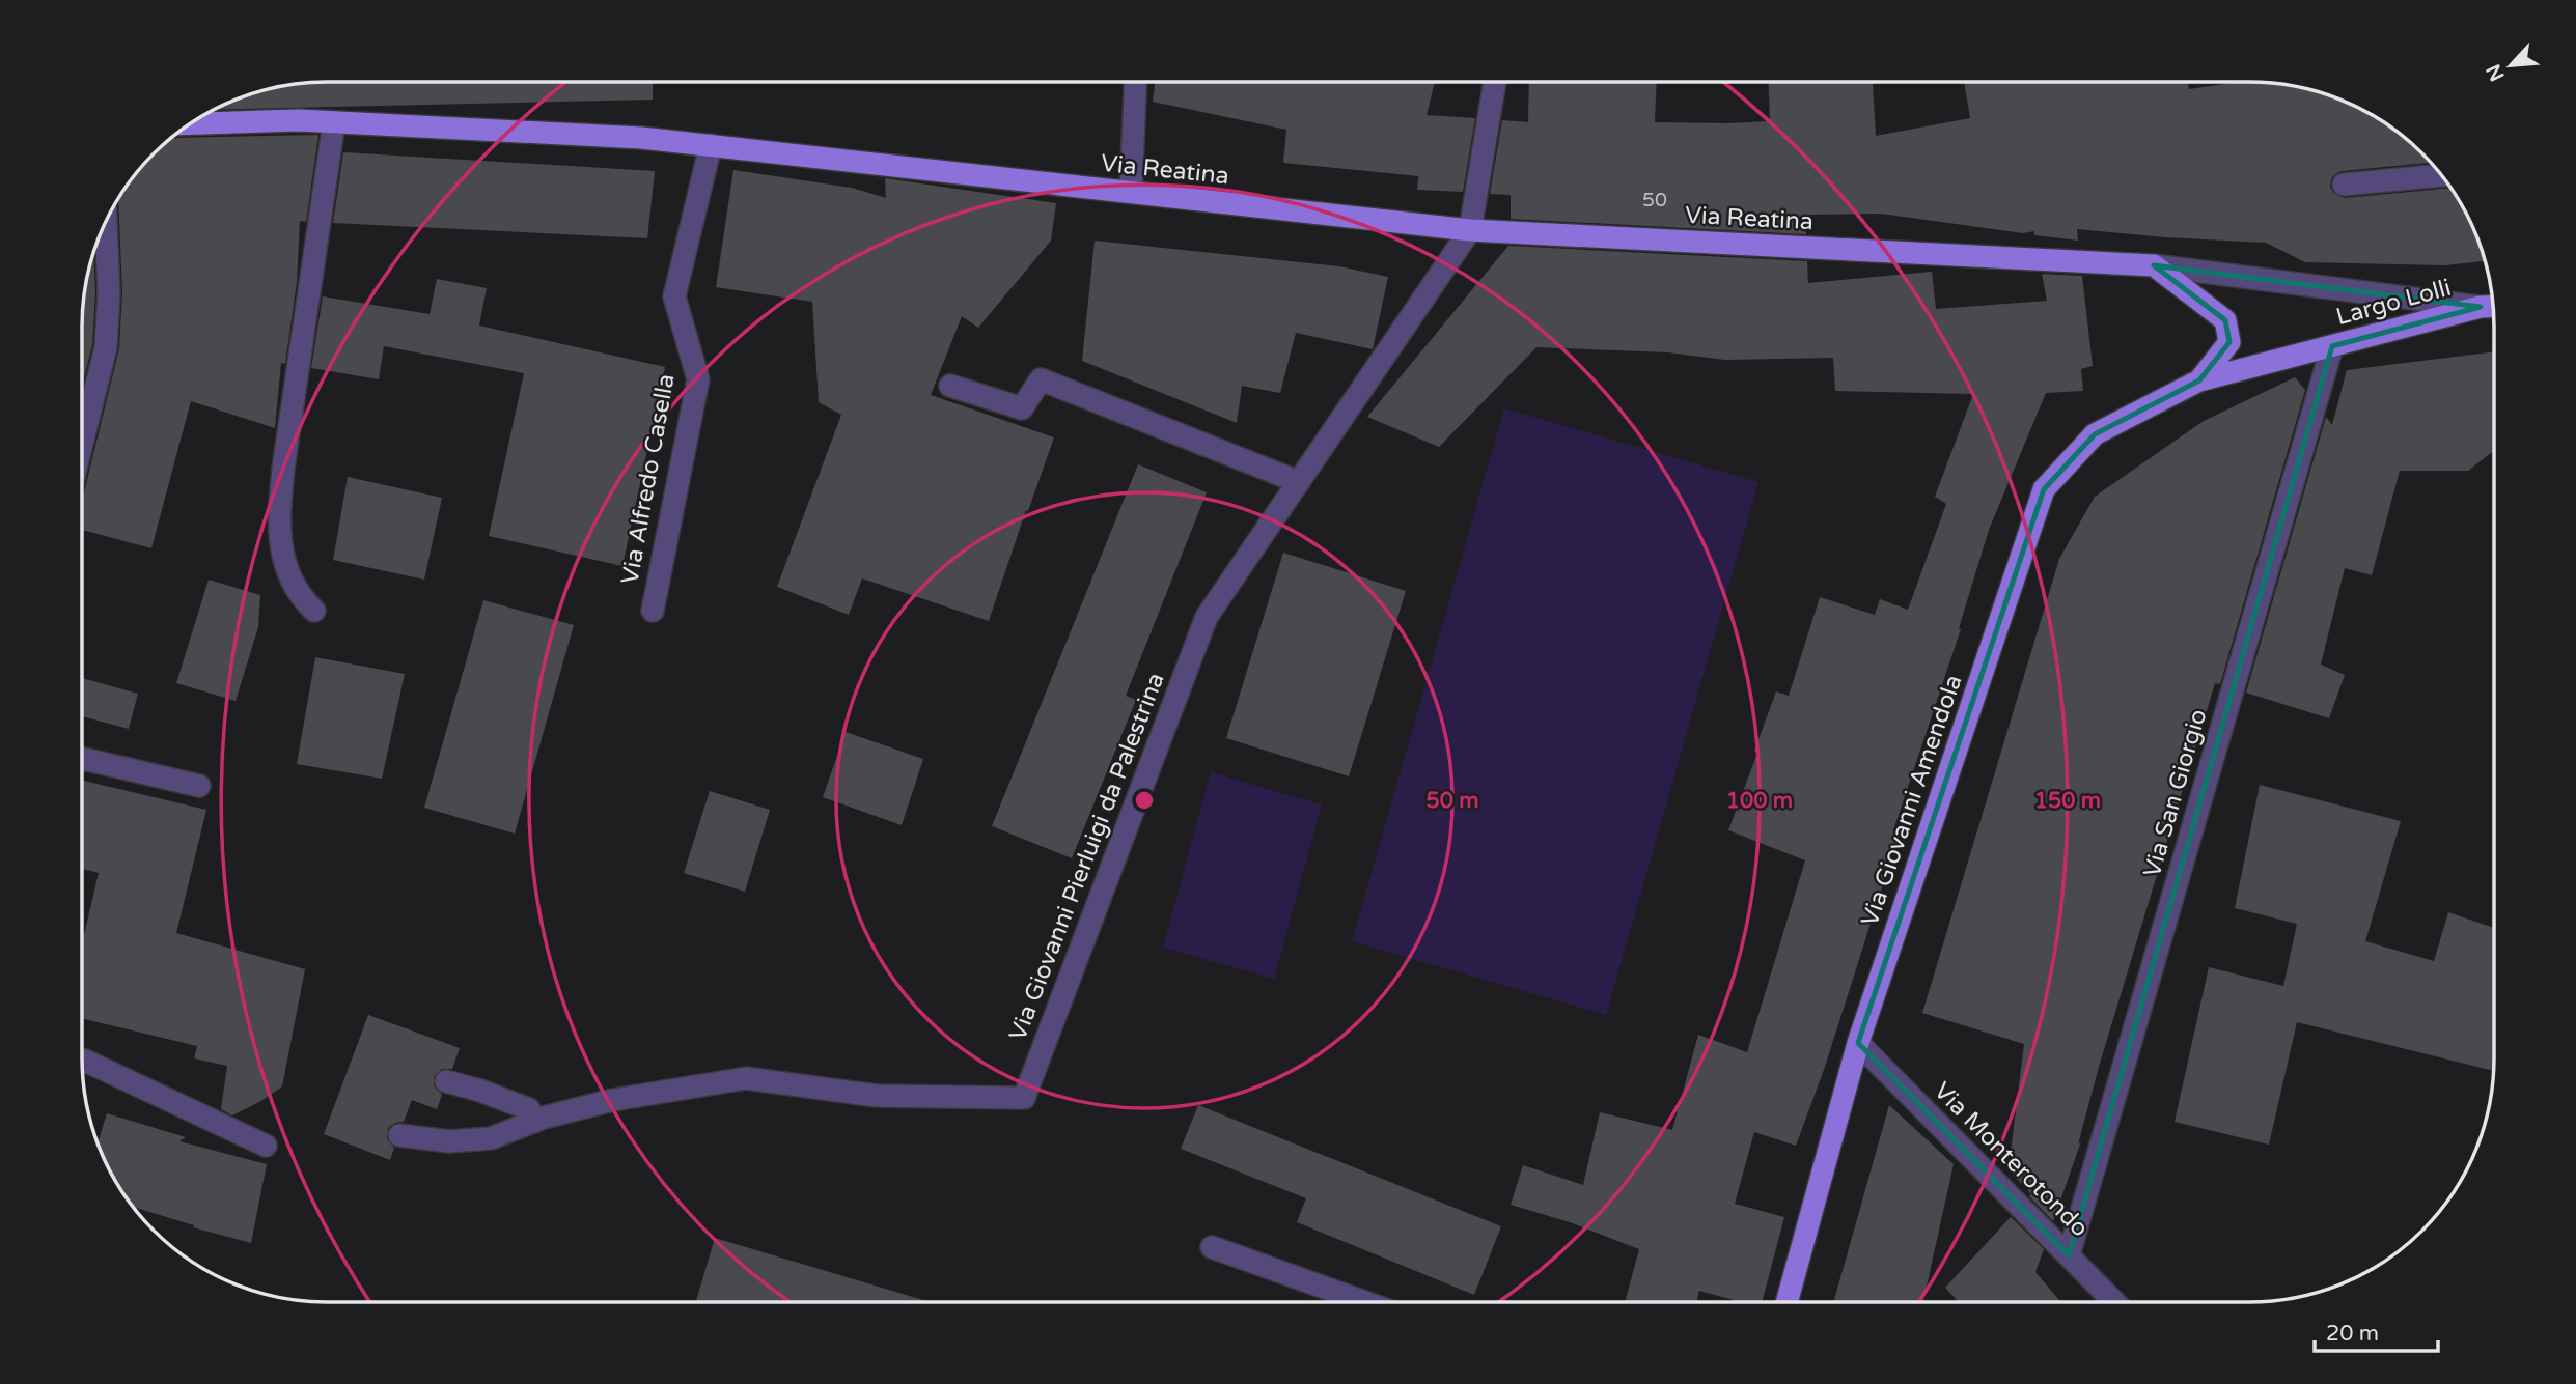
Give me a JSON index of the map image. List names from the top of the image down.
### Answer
{
  "streets": {
    "main road": ["Via Reatina", "Largo Lolli", "Via Giovanni Amendola"],
    "street": [
      "Via Alfredo Casella",
      "Via San Giorgio",
      "Via Giovanni Pierluigi da Palestrina",
      "Via Monterotondo"
    ]
  },
  "crossings": [
    ["Via Reatina", "Largo Lolli"],
    ["Via Reatina", "Via Alfredo Casella"],
    ["Via Reatina", "Via Giovanni Pierluigi da Palestrina"],
    ["Largo Lolli", "Via San Giorgio"],
    ["Largo Lolli", "Via Giovanni Amendola"],
    ["Via San Giorgio", "Via Monterotondo"],
    ["Via Giovanni Amendola", "Via Monterotondo"]
  ],
  "house_numbers": ["50"],
  "scale_bar": "20 m",
  "north": "bottom left",
  "rings": ["50 m", "100 m", "150 m"]
}
